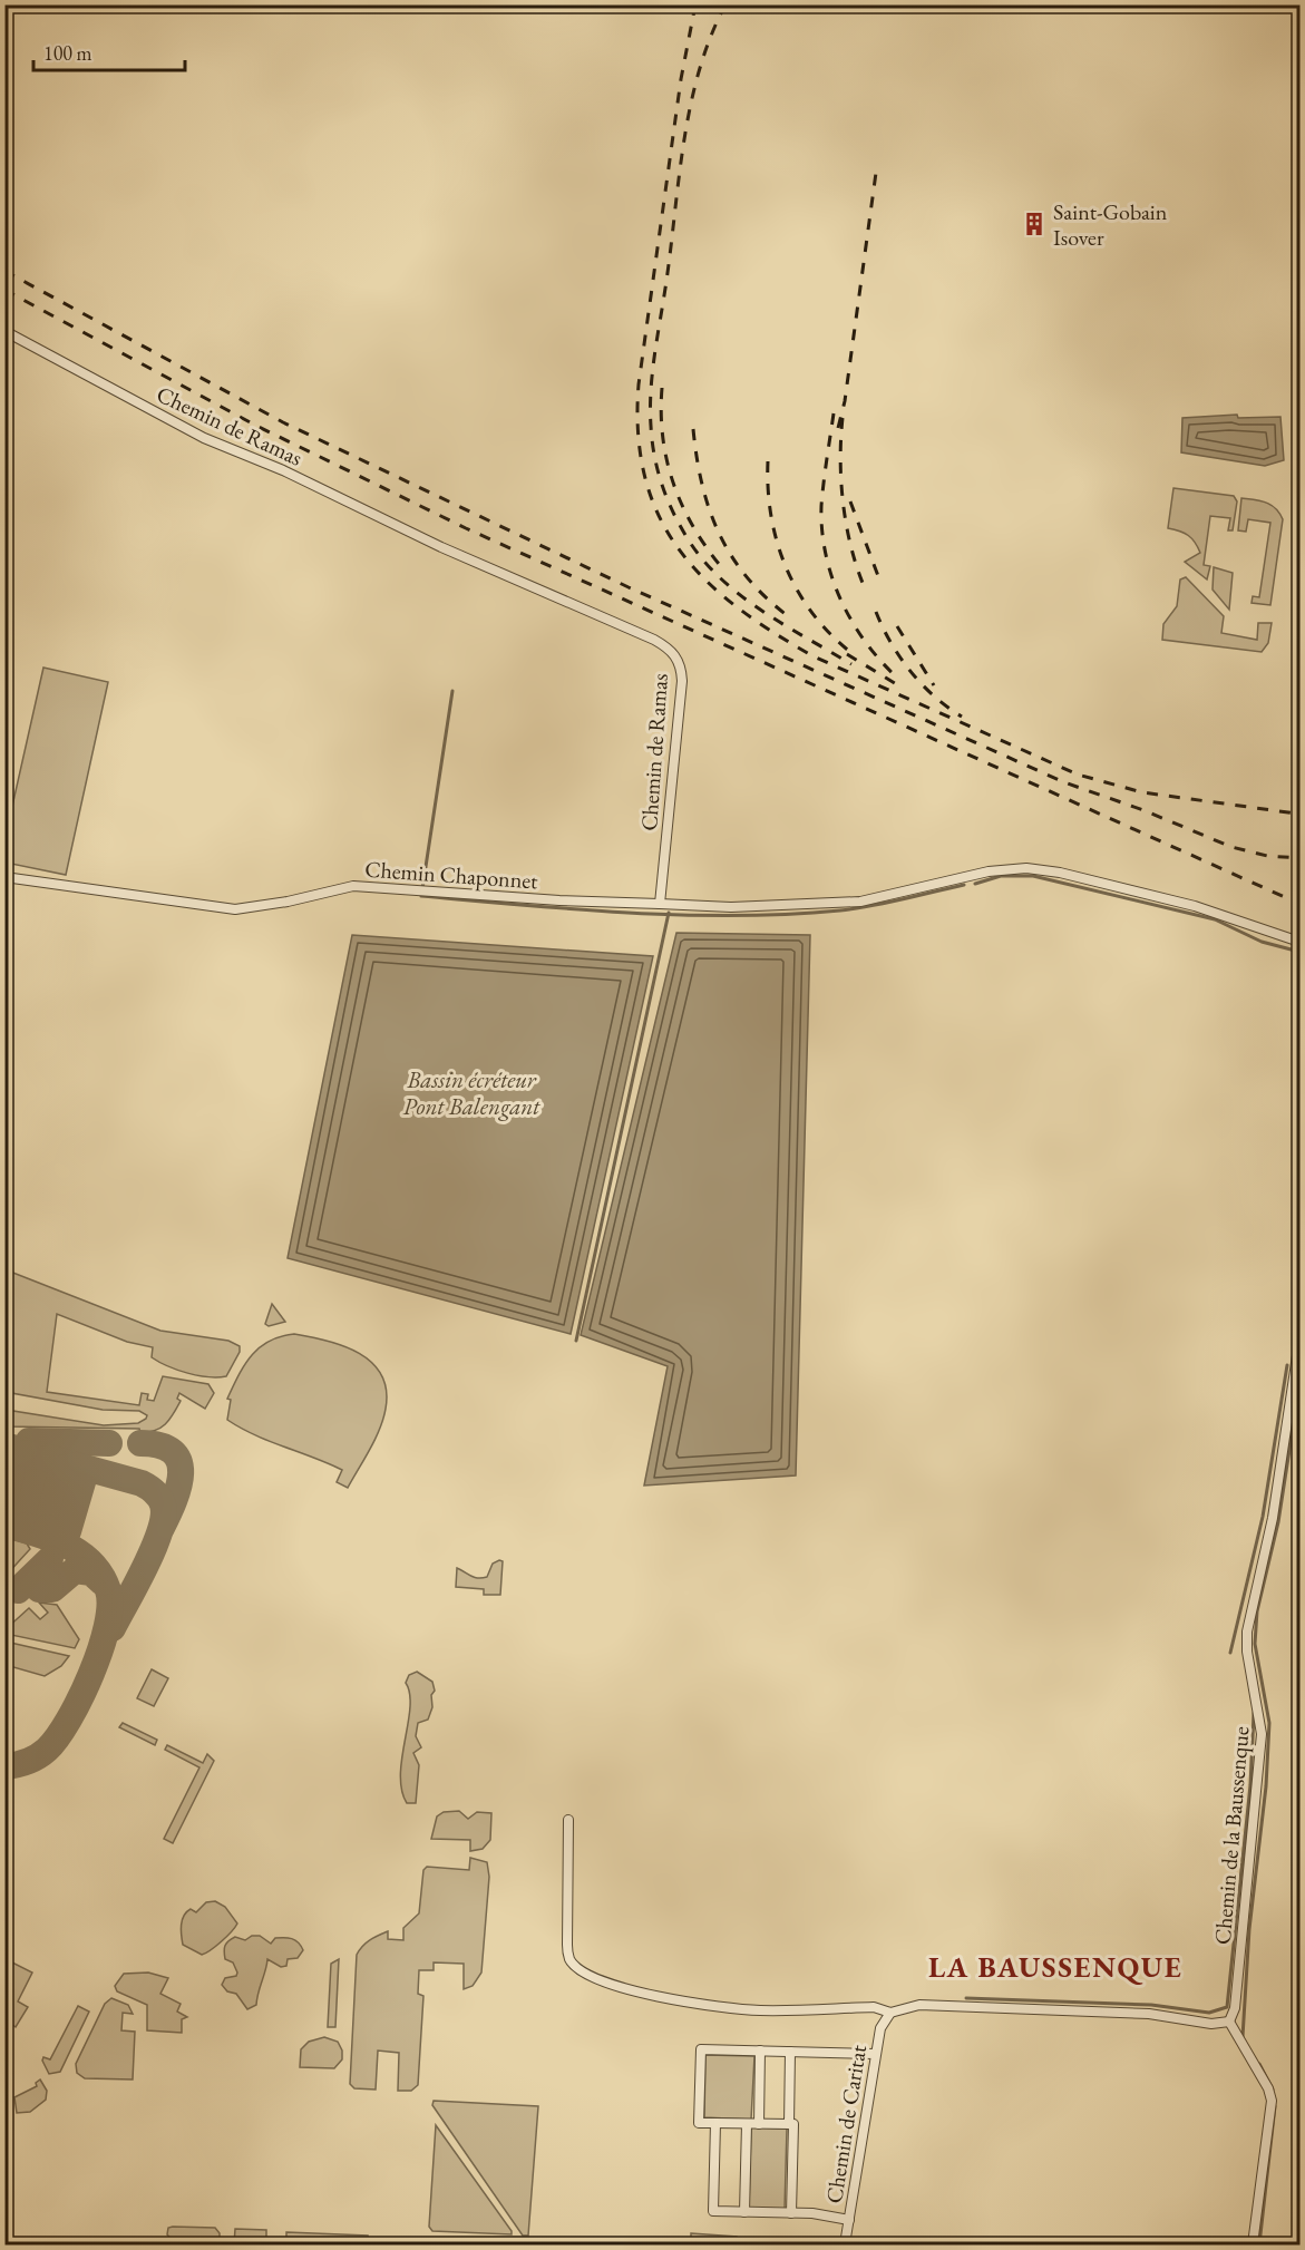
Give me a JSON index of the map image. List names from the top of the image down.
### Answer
{
  "streets": {
    "street": [
      "Chemin de Ramas",
      "Chemin Chaponnet",
      "Chemin de la Baussenque",
      "Chemin de Caritat"
    ]
  },
  "crossings": [
    ["Chemin de Ramas", "Chemin Chaponnet"]
  ],
  "districts": ["LA BAUSSENQUE"],
  "water": ["Bassin écréteur Pont Balengant"],
  "places": {
    "building": ["Saint-Gobain Isover"]
  },
  "scale_bar": "100 m"
}
